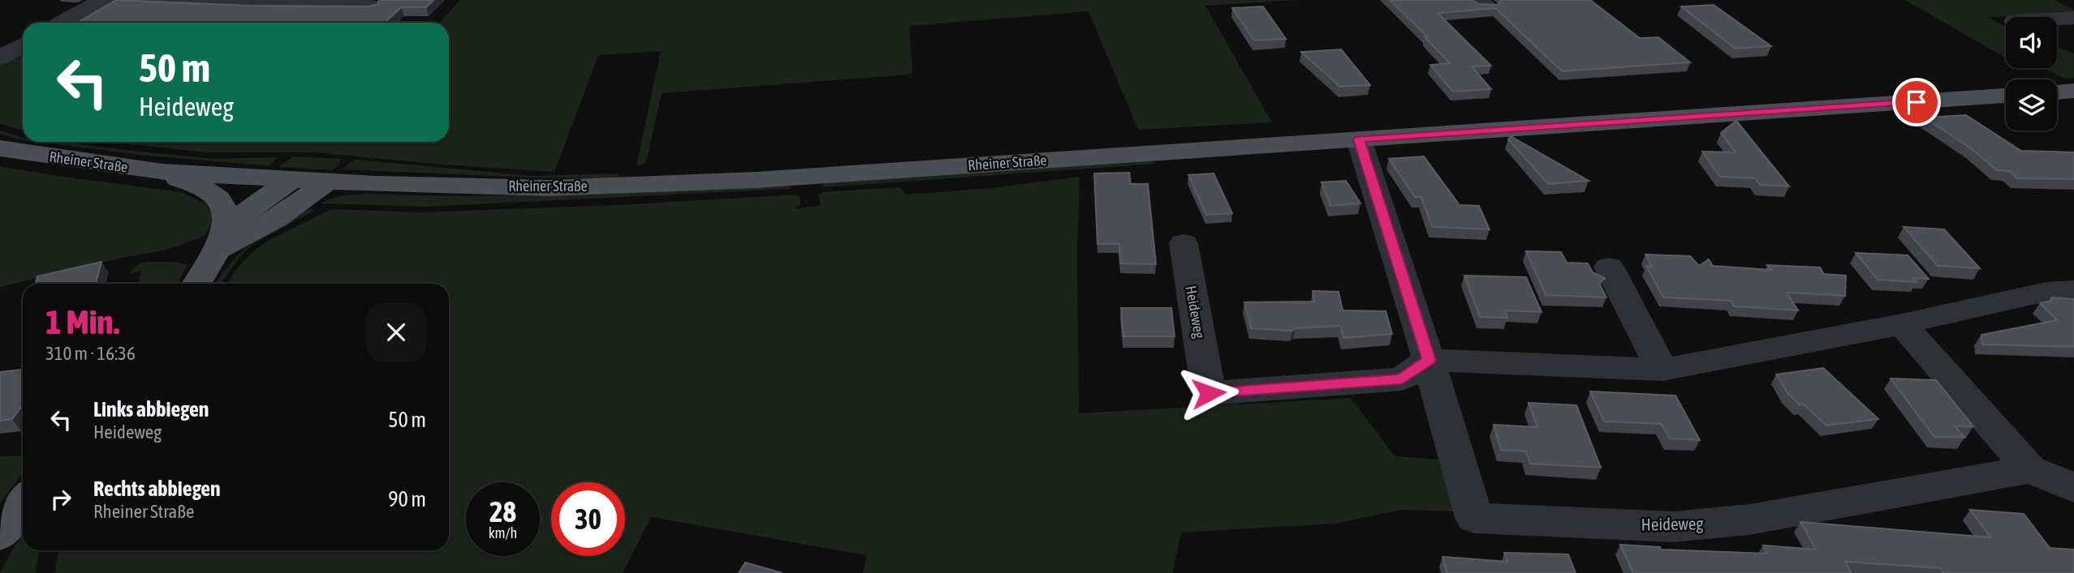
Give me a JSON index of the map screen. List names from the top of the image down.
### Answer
{
  "streets": {
    "main road": ["Rheiner Straße"],
    "street": ["Heideweg"]
  },
  "crossings": [
    ["Rheiner Straße", "Heideweg"]
  ],
  "page": {
    "turn": ["50 m", "Heideweg"],
    "heading": ["1 Min.", "310 m · 16:36"],
    "list": [
      {
        "name": "Links abbiegen",
        "note": "Heideweg",
        "value": "50 m"
      },
      {
        "name": "Rechts abbiegen",
        "note": "Rheiner Straße",
        "value": "90 m"
      }
    ],
    "speed": "28 km/h",
    "limit": "30"
  }
}
